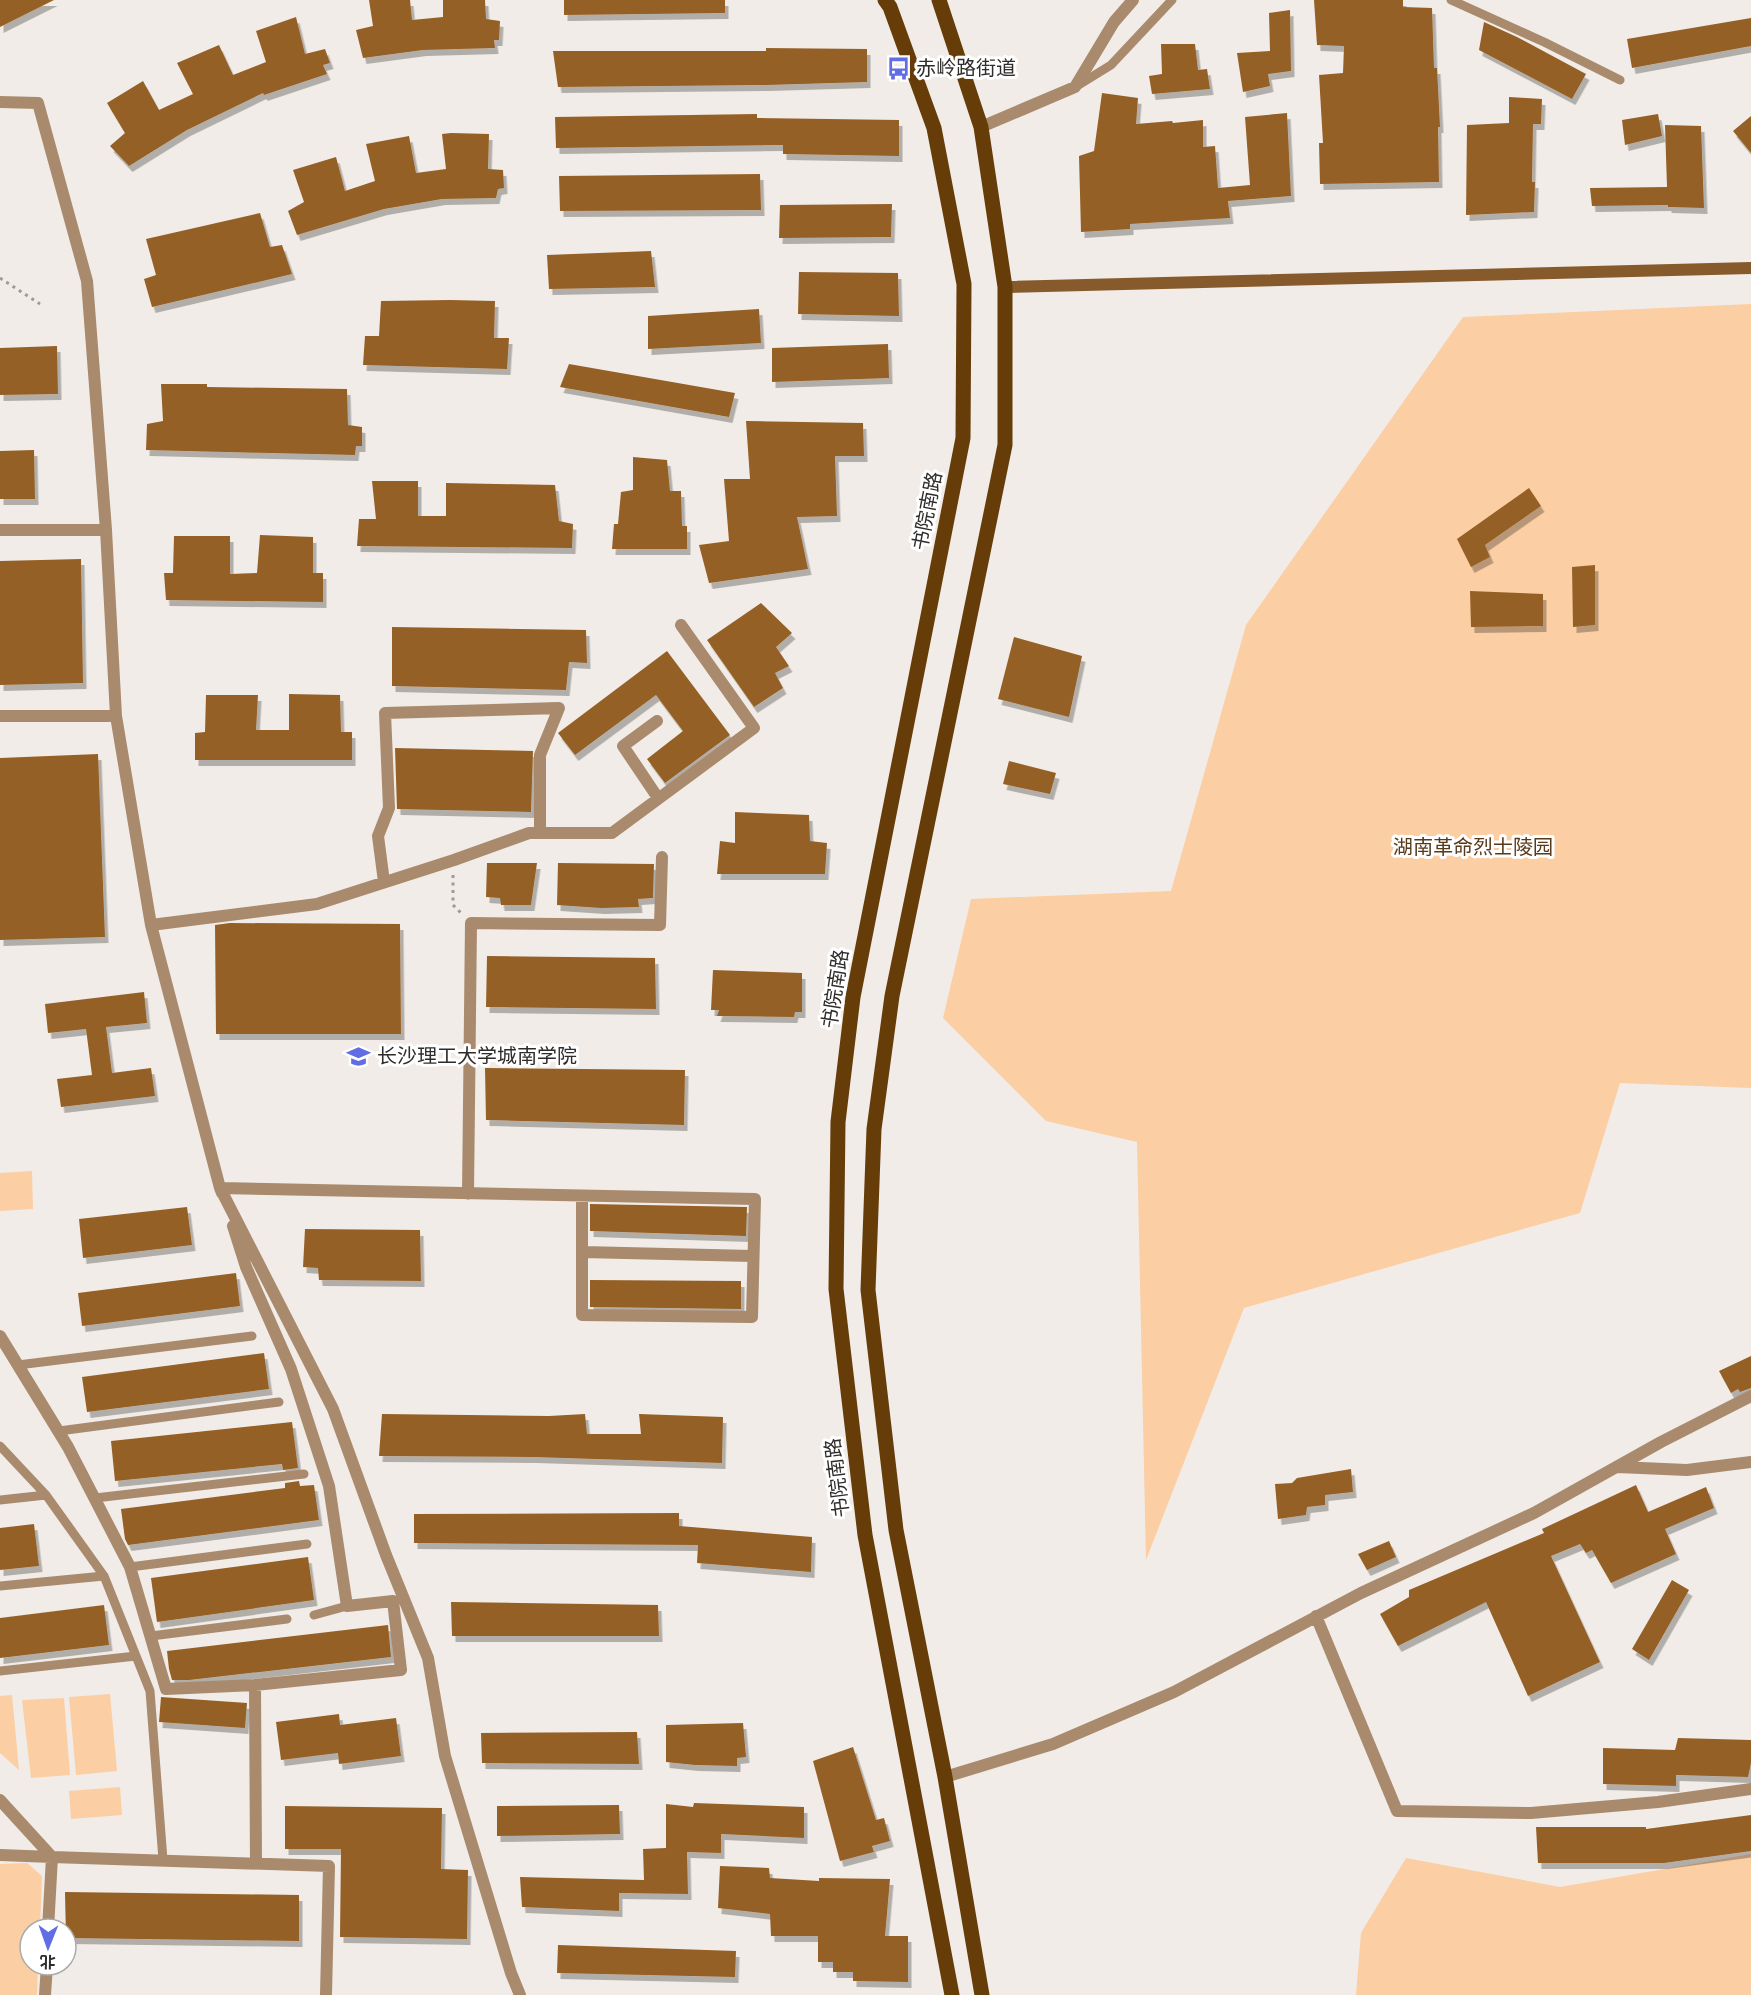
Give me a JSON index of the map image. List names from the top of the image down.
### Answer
{
  "streets": {
    "main road": ["书院南路"]
  },
  "parks": ["湖南革命烈士陵园"],
  "places": {
    "bus stop": ["赤岭路街道"],
    "school or university": ["长沙理工大学城南学院"]
  },
  "north": "bottom"
}
